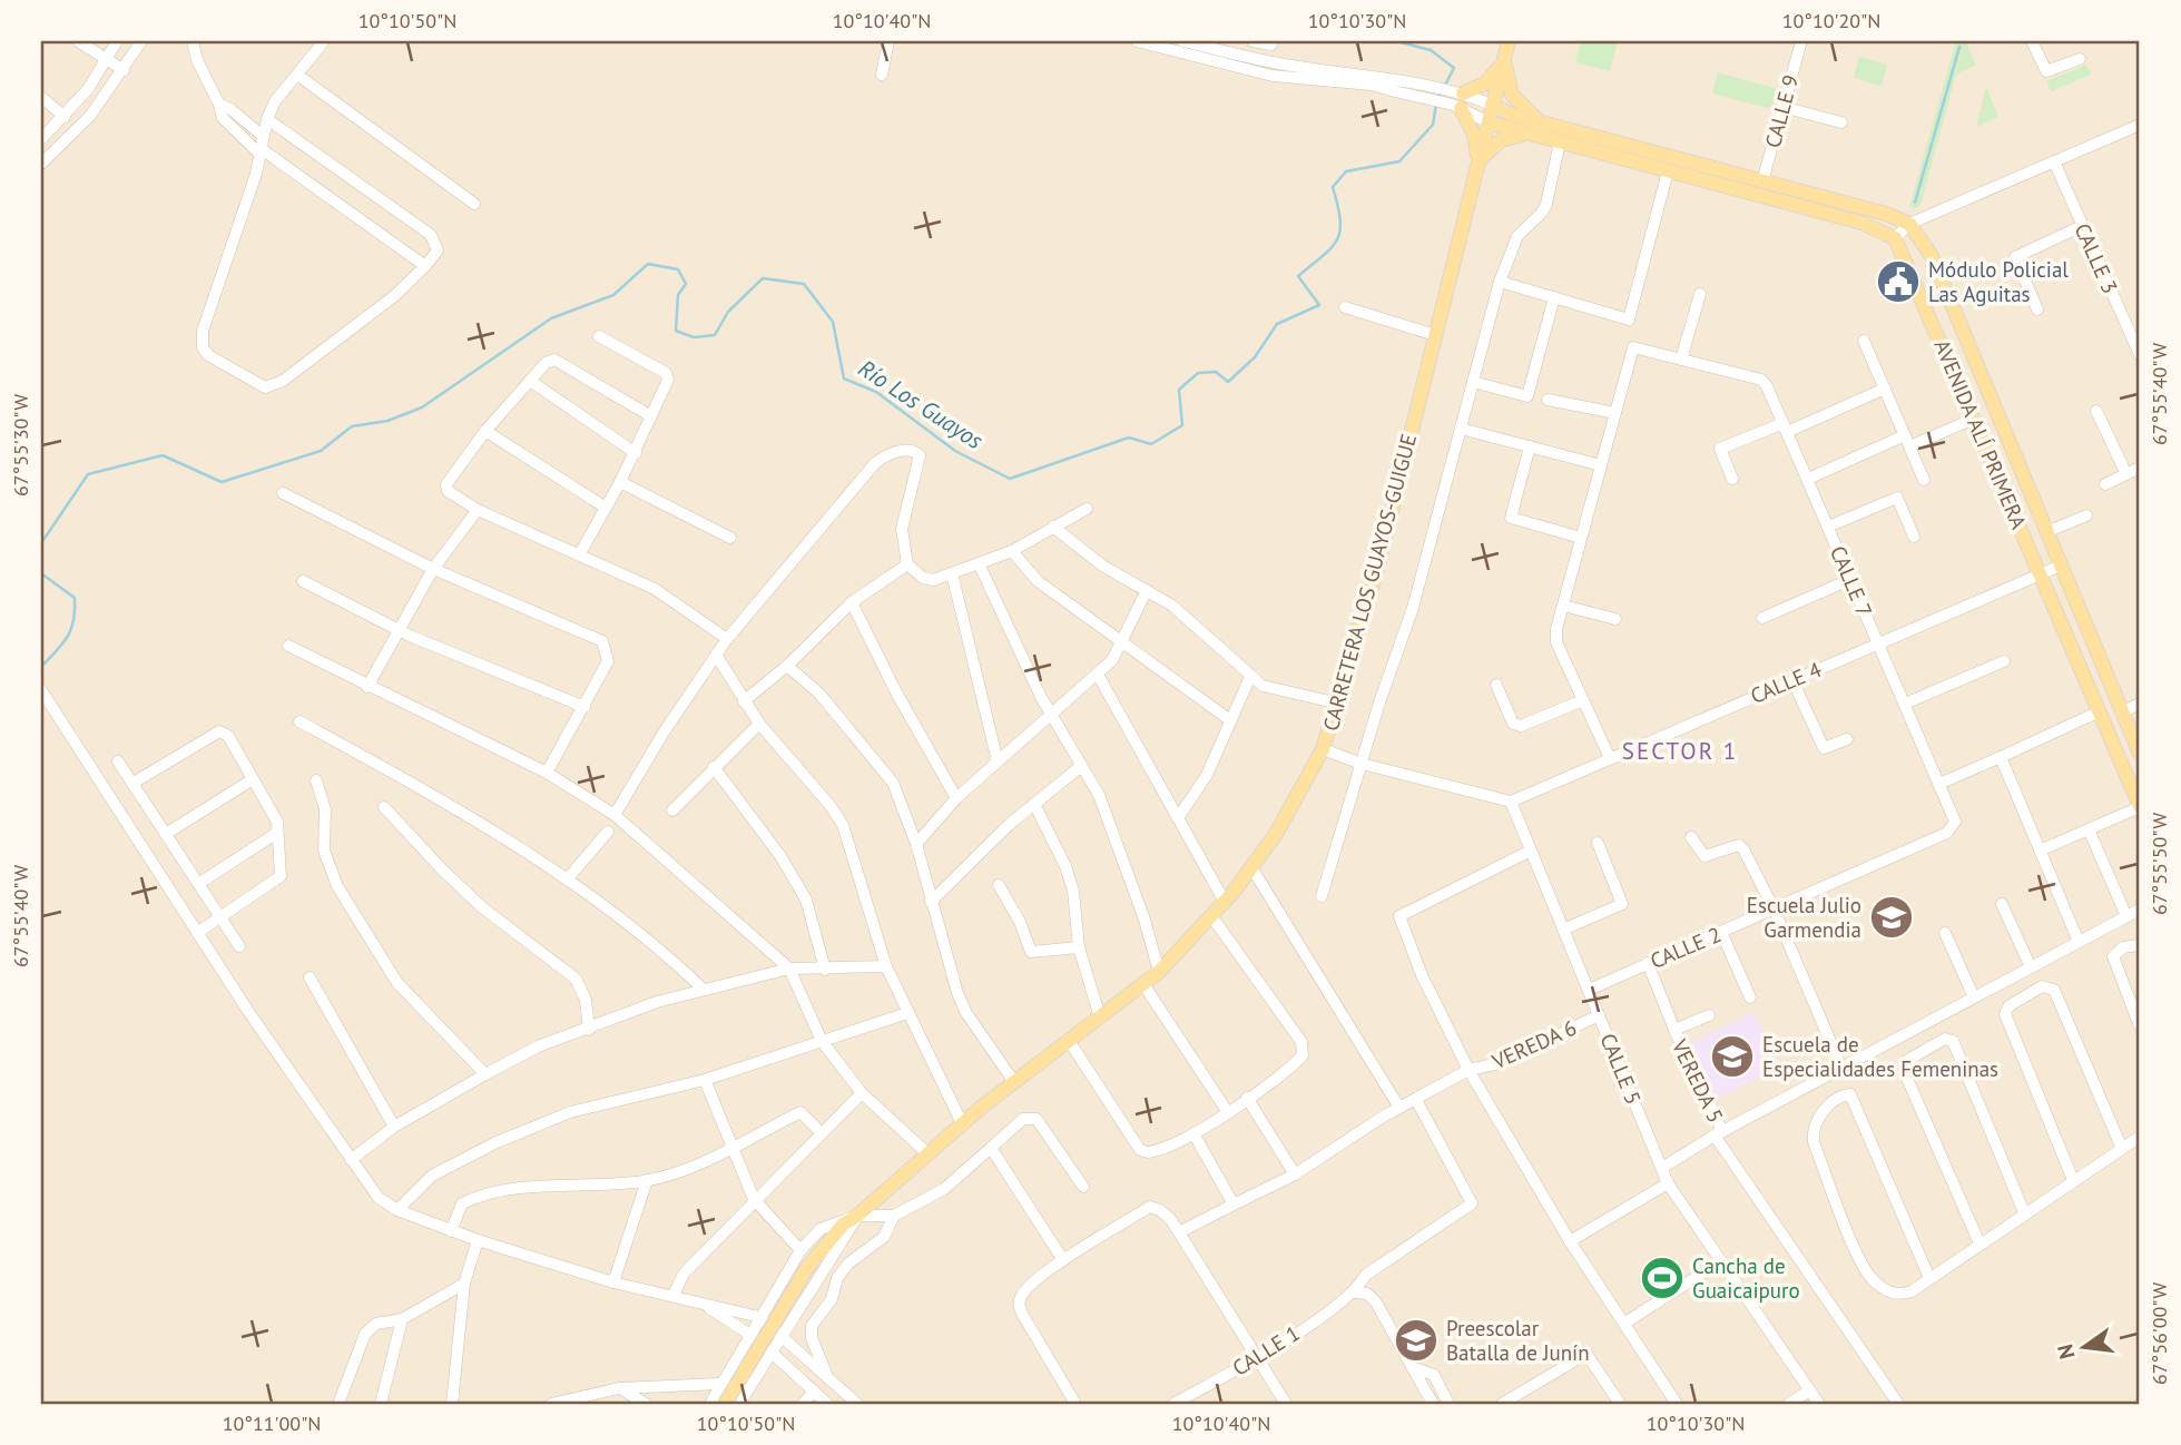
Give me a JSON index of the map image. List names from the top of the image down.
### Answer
{
  "streets": {
    "main road": ["AVENIDA ALÍ PRIMERA", "CARRETERA LOS GUAYOS-GUIGUE"],
    "street": [
      "CALLE 9",
      "CALLE 3",
      "CALLE 7",
      "CALLE 4",
      "CALLE 2",
      "VEREDA 6",
      "CALLE 5",
      "VEREDA 5",
      "CALLE 1"
    ]
  },
  "crossings": [
    ["AVENIDA ALÍ PRIMERA", "CALLE 4"],
    ["CALLE 7", "CALLE 4"],
    ["CALLE 7", "CALLE 2"],
    ["CALLE 4", "CALLE 5"],
    ["CALLE 2", "CALLE 5"],
    ["CALLE 2", "VEREDA 5"],
    ["VEREDA 6", "CALLE 5"],
    ["VEREDA 6", "CALLE 1"]
  ],
  "districts": ["SECTOR 1"],
  "water": ["Río Los Guayos"],
  "places": {
    "public building": ["Módulo Policial Las Aguitas"],
    "school or university": ["Escuela Julio Garmendia", "Escuela de Especialidades Femeninas", "Preescolar Batalla de Junín"],
    "sports": ["Cancha de Guaicaipuro"]
  },
  "north": "left",
  "coordinates": [
    "10°10'50\"N",
    "10°10'40\"N",
    "10°10'30\"N",
    "10°10'20\"N",
    "67°55'40\"W",
    "67°55'30\"W",
    "67°55'50\"W",
    "67°56'00\"W",
    "10°11'00\"N"
  ]
}
